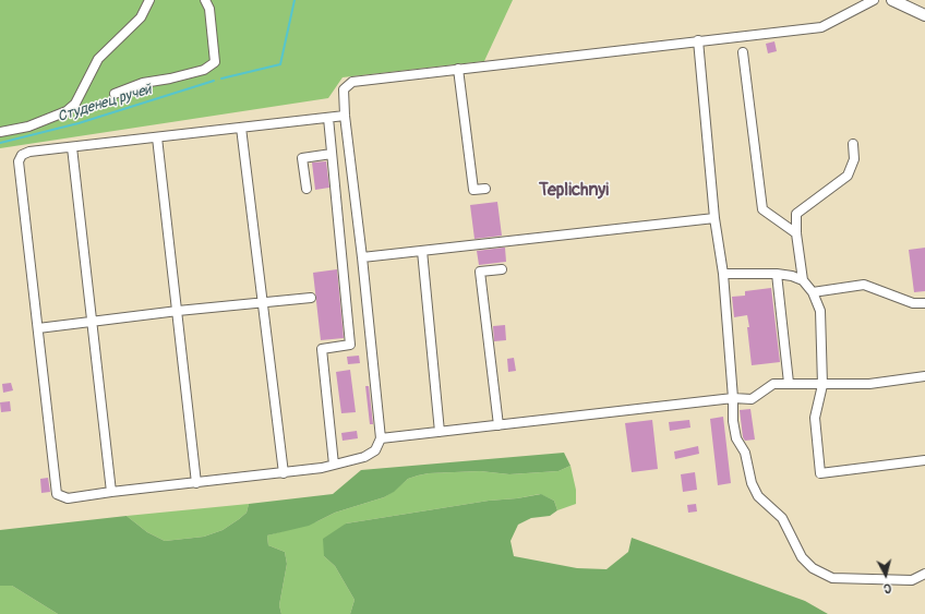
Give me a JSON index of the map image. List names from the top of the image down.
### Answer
{
  "districts": ["Teplichnyi"],
  "water": ["Студенец ручей"],
  "north": "bottom"
}
